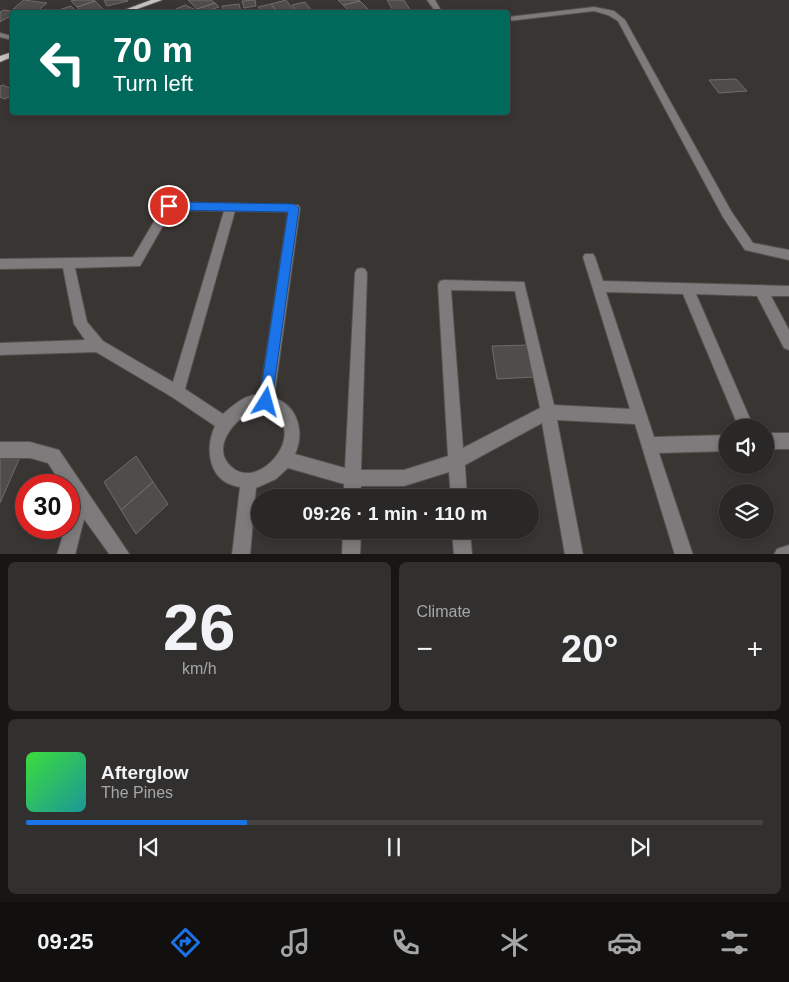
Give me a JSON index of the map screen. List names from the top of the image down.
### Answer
{
  "page": {
    "turn": ["70 m", "Turn left"],
    "limit": "30",
    "trip": "09:26 · 1 min · 110 m",
    "tile": [
      ["26", "km/h"],
      "Climate"
    ],
    "heat": ["−", "20°", "+"],
    "song": ["Afterglow", "The Pines"],
    "tabs": "09:25"
  }
}
